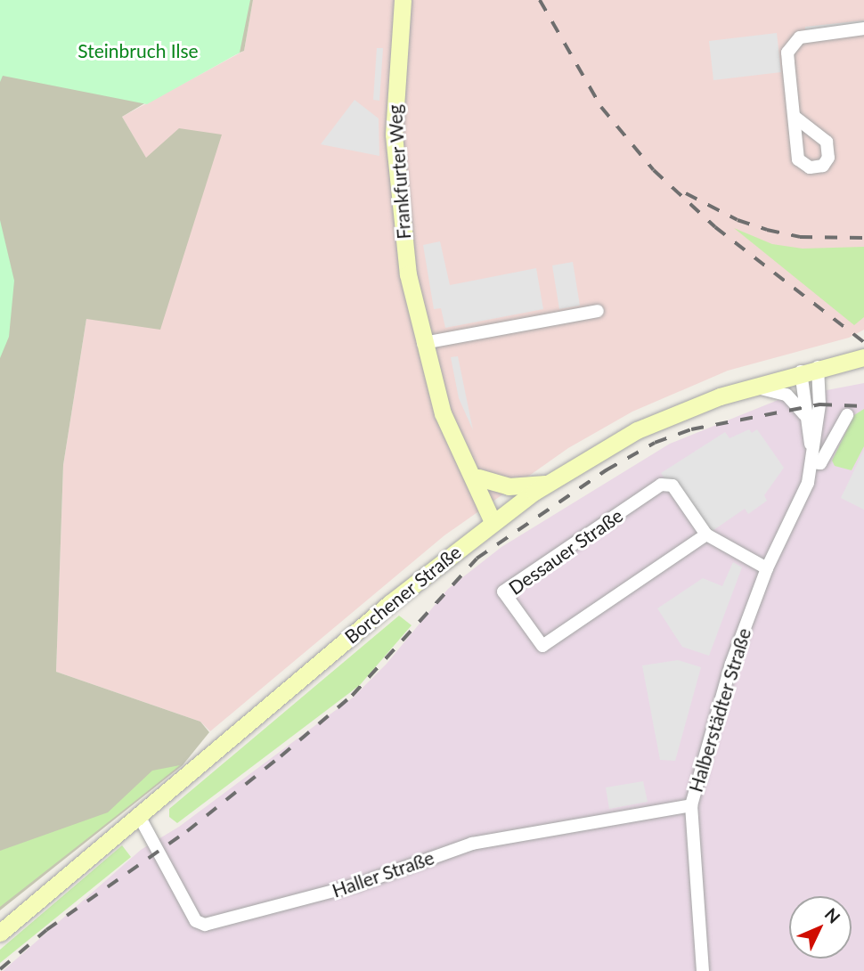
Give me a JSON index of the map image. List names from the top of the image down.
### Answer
{
  "streets": {
    "main road": ["Frankfurter Weg", "Borchener Straße"],
    "street": ["Dessauer Straße", "Halberstädter Straße", "Haller Straße"]
  },
  "crossings": [
    ["Frankfurter Weg", "Borchener Straße"],
    ["Dessauer Straße", "Halberstädter Straße"],
    ["Borchener Straße", "Halberstädter Straße"],
    ["Borchener Straße", "Haller Straße"],
    ["Halberstädter Straße", "Haller Straße"]
  ],
  "parks": ["Steinbruch Ilse"],
  "north": "top right"
}
